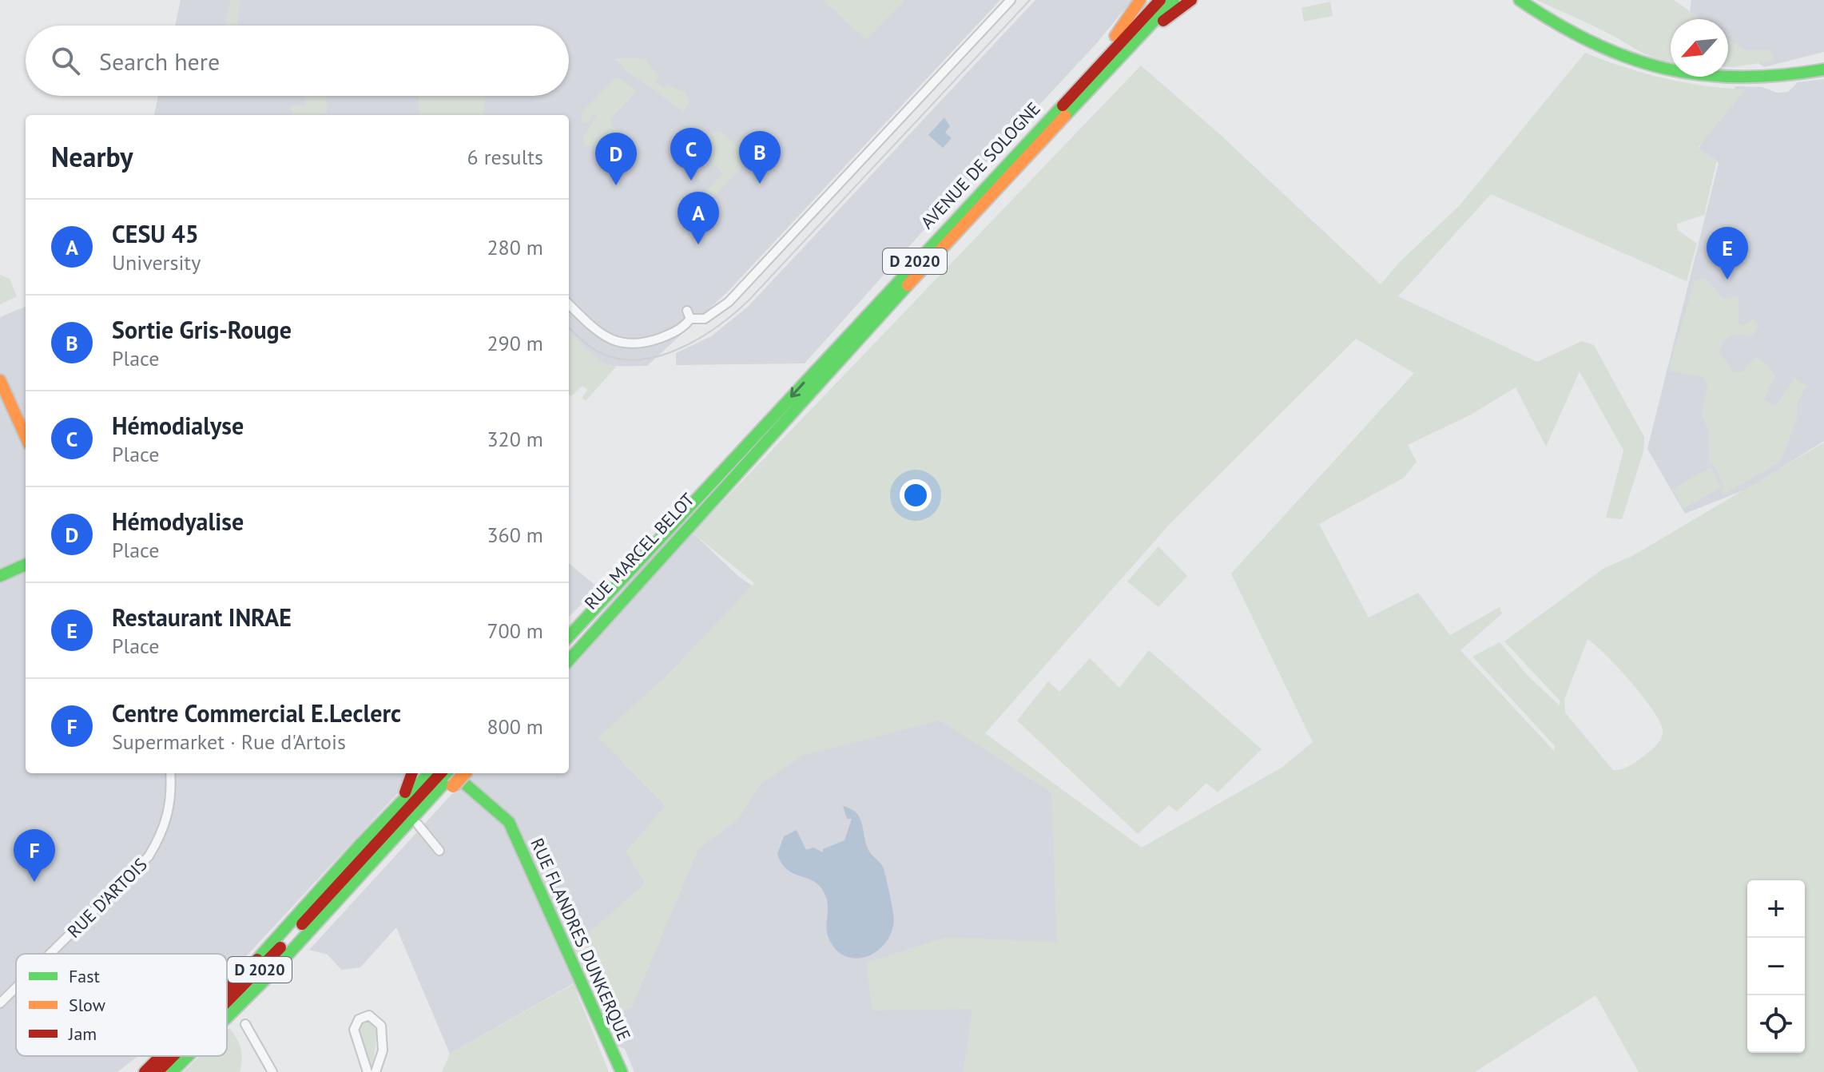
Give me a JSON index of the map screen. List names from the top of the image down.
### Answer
{
  "streets": {
    "main road": [
      "AVENUE DE SOLOGNE",
      "D 2020",
      "RUE MARCEL BELOT",
      "RUE FLANDRES DUNKERQUE"
    ],
    "street": ["RUE D'ARTOIS"]
  },
  "crossings": [
    ["AVENUE DE SOLOGNE", "RUE MARCEL BELOT"],
    ["D 2020", "RUE MARCEL BELOT"],
    ["D 2020", "RUE FLANDRES DUNKERQUE"]
  ],
  "legend": ["Fast", "Slow", "Jam"],
  "north": "bottom left",
  "page": {
    "search": "Search here",
    "heading": ["Nearby", "6 results"],
    "pins": [
      "C",
      "B",
      "D",
      "A",
      "E",
      "F"
    ],
    "list": [
      {
        "mark": "A",
        "name": "CESU 45",
        "note": "University",
        "value": "280 m"
      },
      {
        "mark": "B",
        "name": "Sortie Gris-Rouge",
        "note": "Place",
        "value": "290 m"
      },
      {
        "mark": "C",
        "name": "Hémodialyse",
        "note": "Place",
        "value": "320 m"
      },
      {
        "mark": "D",
        "name": "Hémodyalise",
        "note": "Place",
        "value": "360 m"
      },
      {
        "mark": "E",
        "name": "Restaurant INRAE",
        "note": "Place",
        "value": "700 m"
      },
      {
        "mark": "F",
        "name": "Centre Commercial E.Leclerc",
        "note": "Supermarket · Rue d'Artois",
        "value": "800 m"
      }
    ],
    "map_buttons": ["+", "−"]
  }
}
